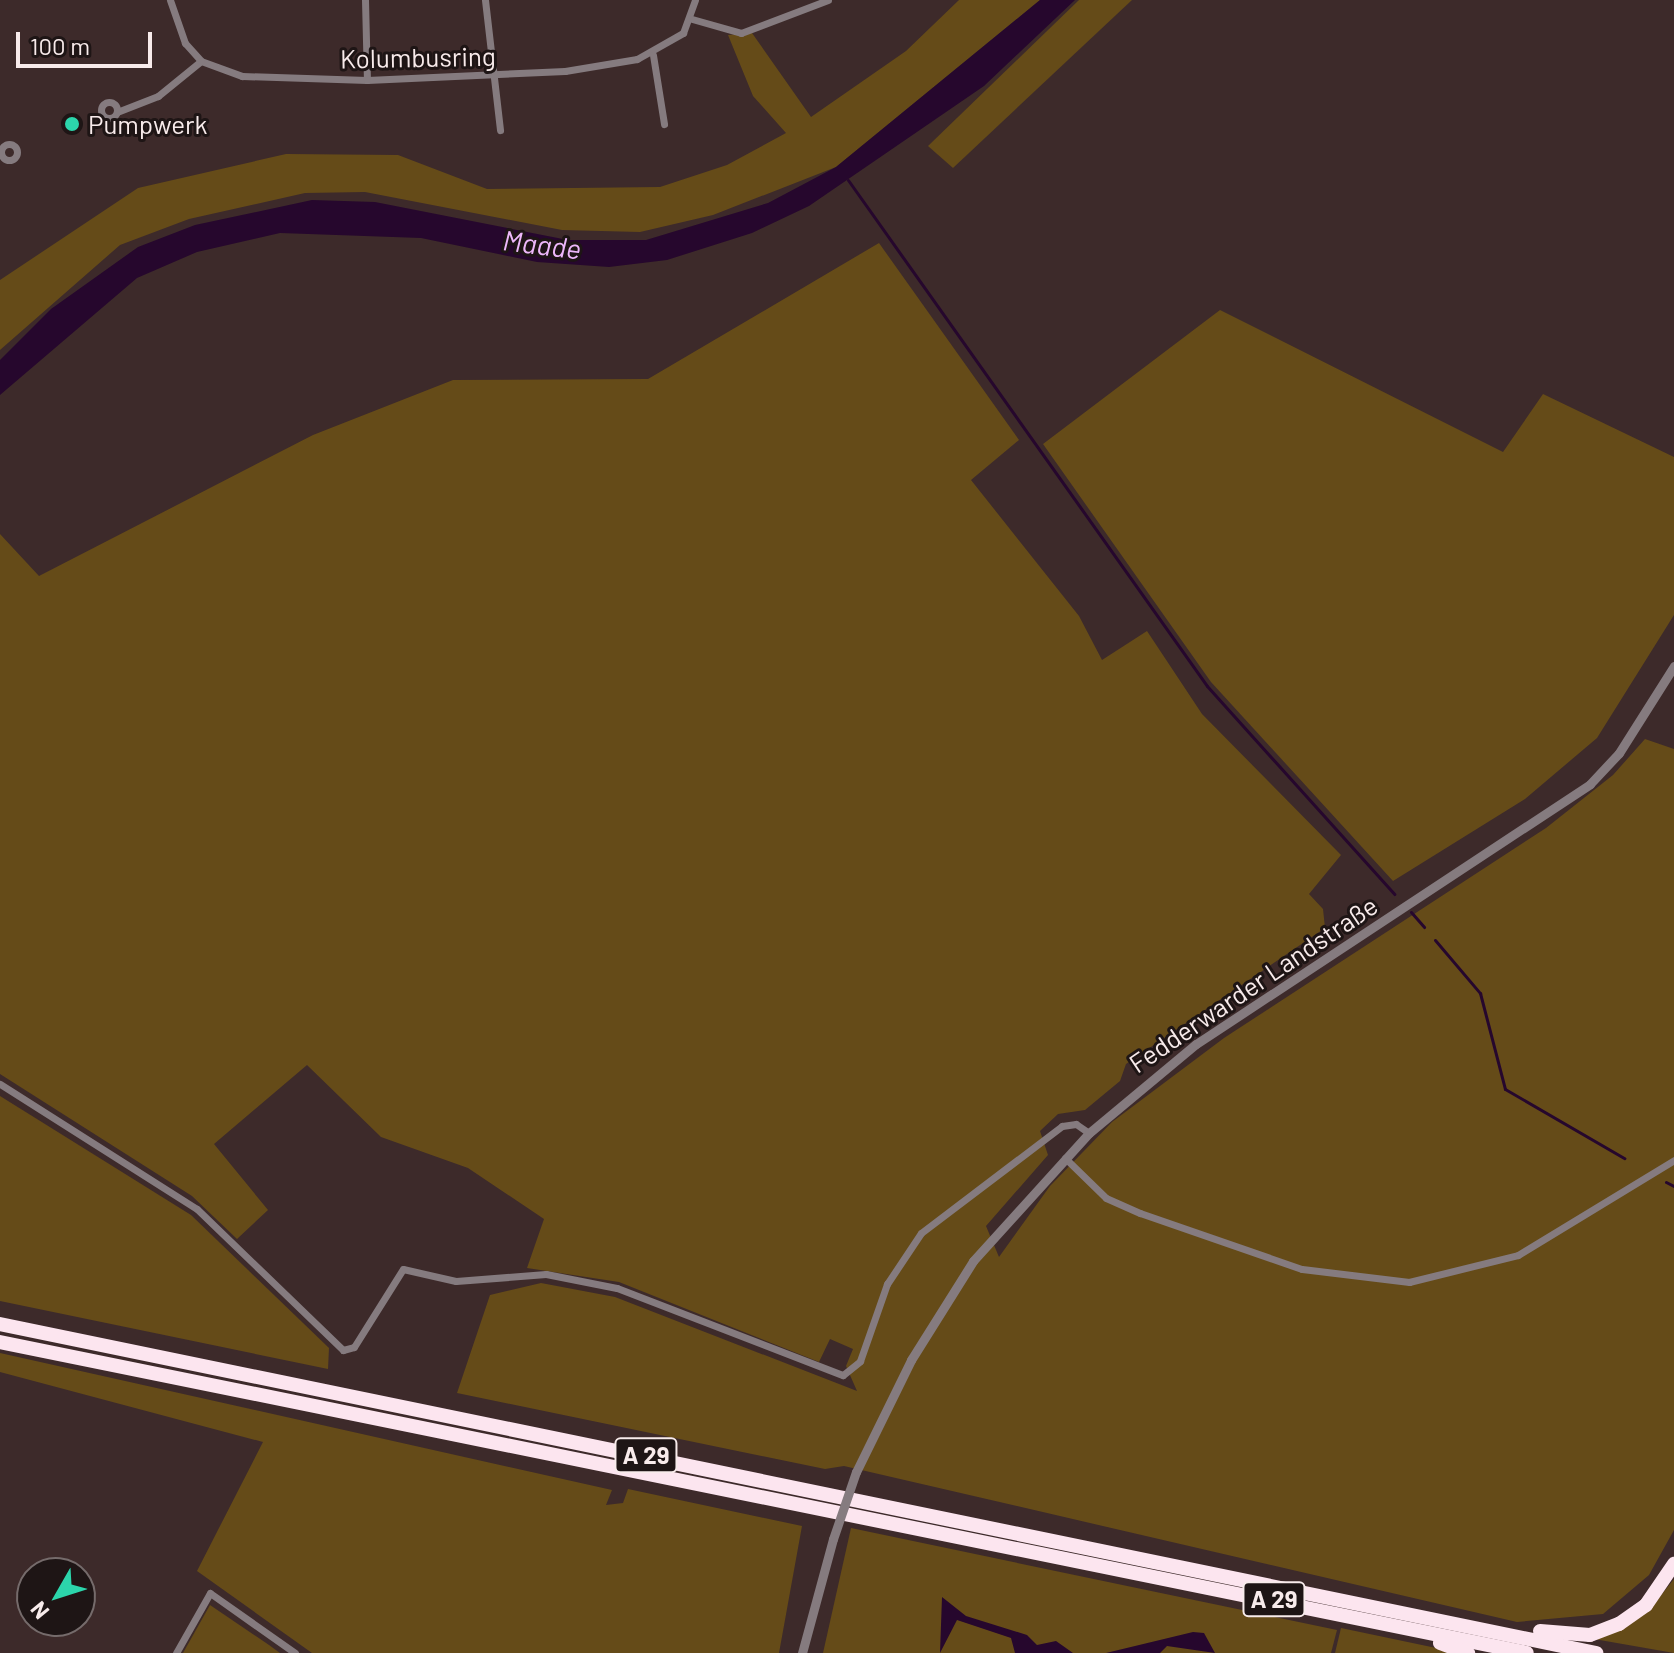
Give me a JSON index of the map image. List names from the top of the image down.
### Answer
{
  "streets": {
    "highway": ["A 29"],
    "street": ["Kolumbusring", "Fedderwarder Landstraße"]
  },
  "water": ["Maade"],
  "places": ["Pumpwerk"],
  "scale_bar": "100 m",
  "north": "bottom left"
}
